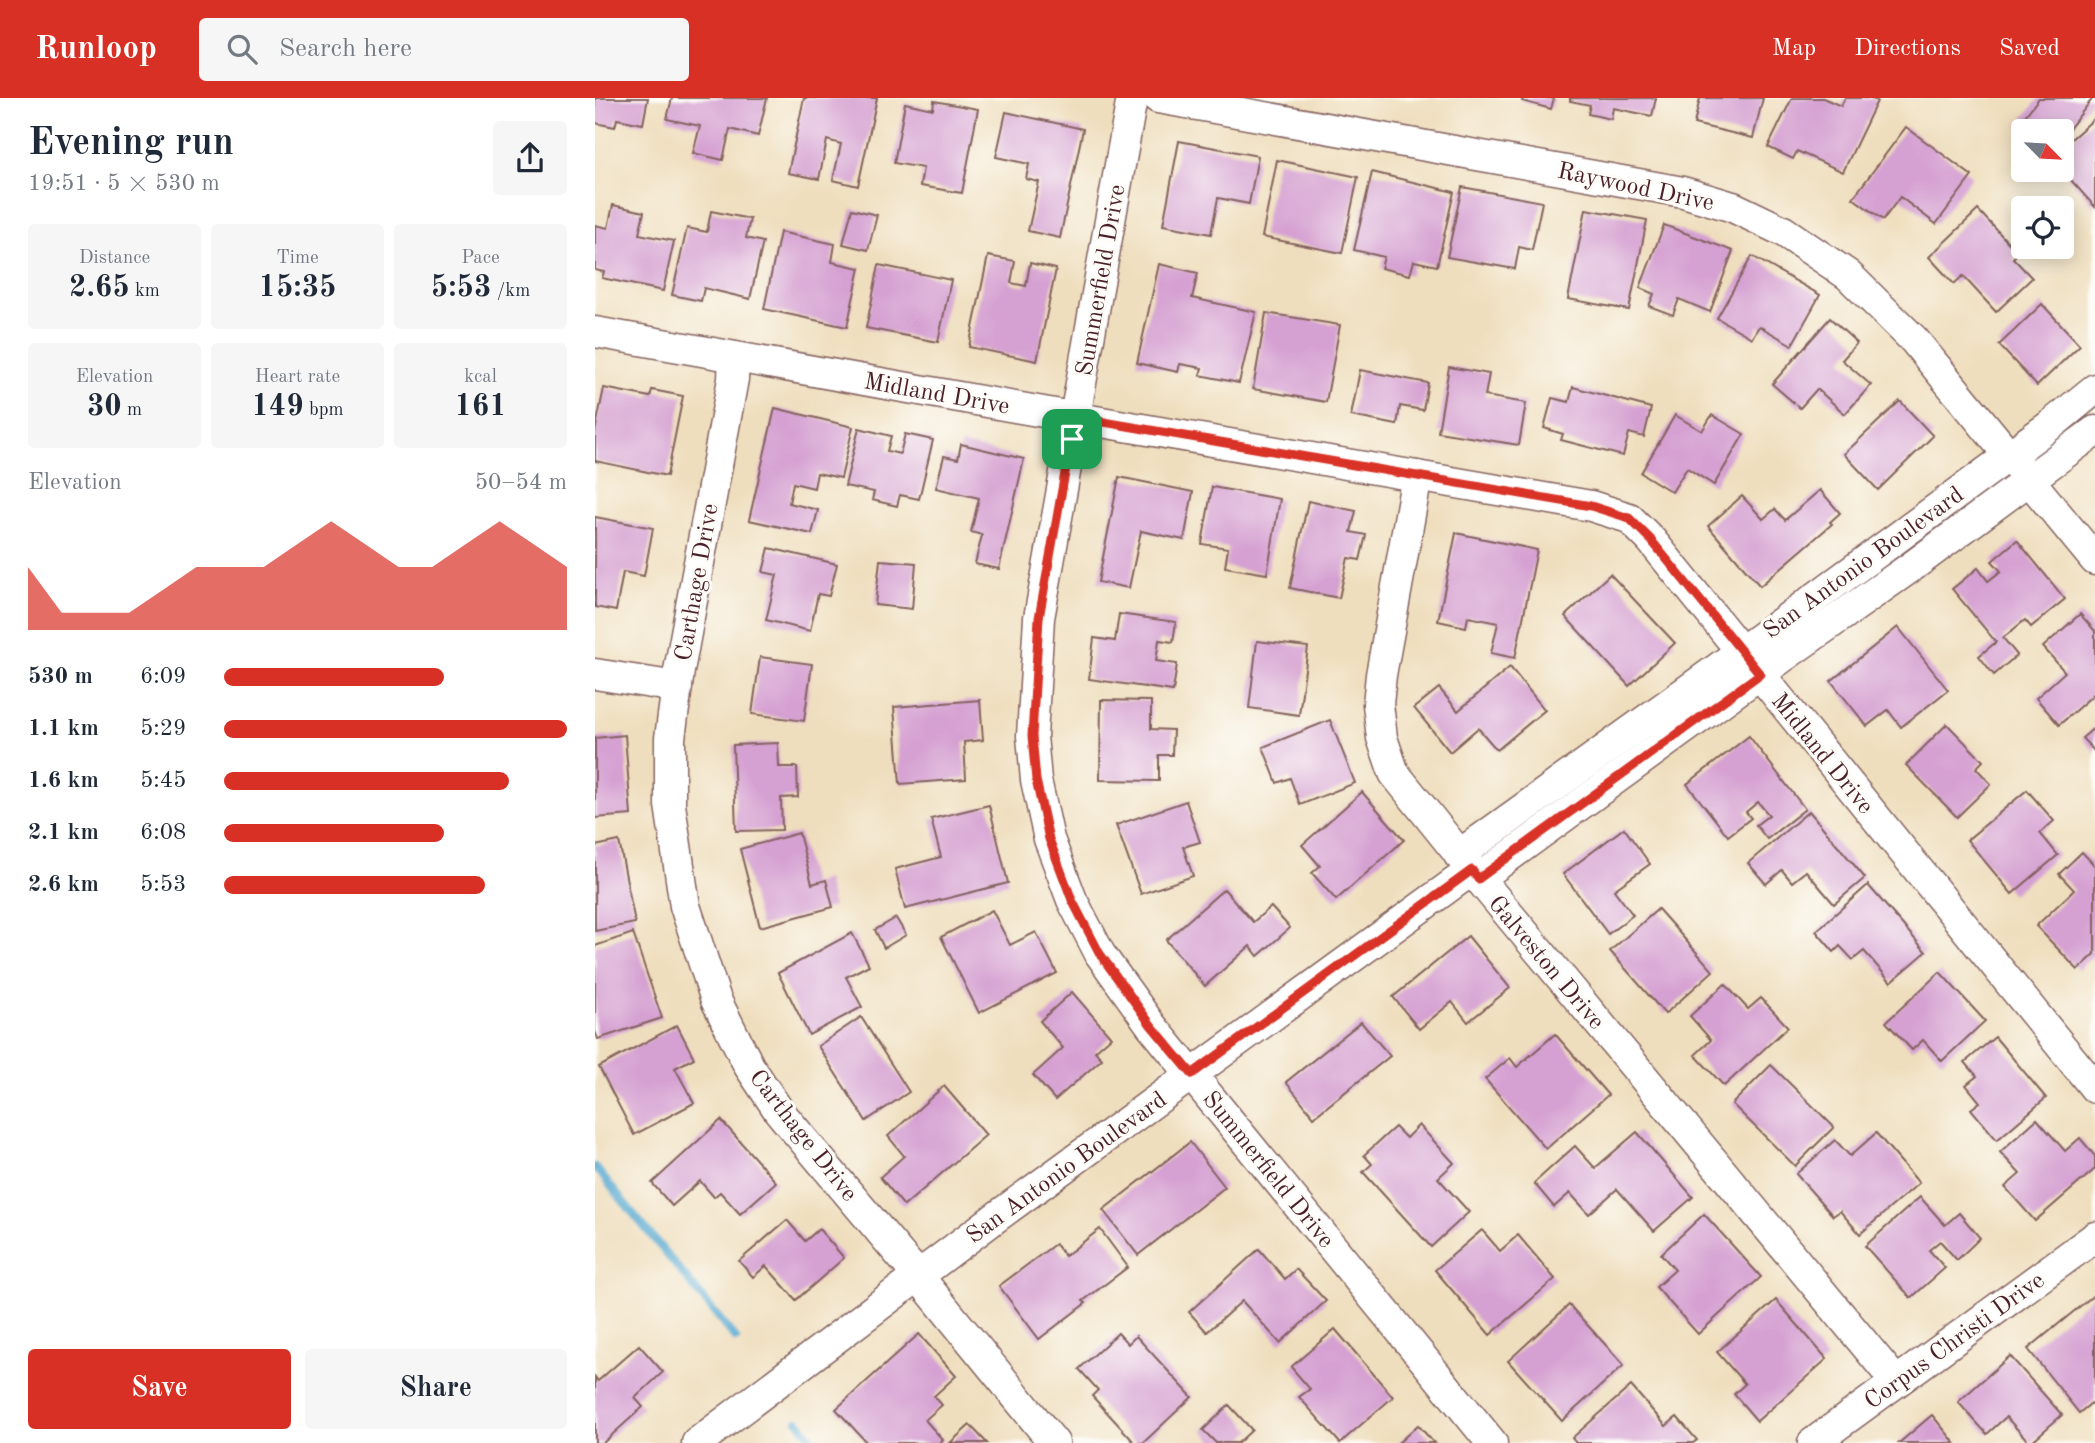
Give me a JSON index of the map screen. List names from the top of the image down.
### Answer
{
  "streets": {
    "street": [
      "Raywood Drive",
      "Summerfield Drive",
      "Midland Drive",
      "San Antonio Boulevard",
      "Carthage Drive",
      "Galveston Drive",
      "Corpus Christi Drive"
    ]
  },
  "crossings": [
    ["Raywood Drive", "San Antonio Boulevard"],
    ["Summerfield Drive", "Midland Drive"],
    ["Summerfield Drive", "San Antonio Boulevard"],
    ["Midland Drive", "San Antonio Boulevard"],
    ["Midland Drive", "Carthage Drive"],
    ["Midland Drive", "Galveston Drive"],
    ["San Antonio Boulevard", "Carthage Drive"],
    ["San Antonio Boulevard", "Galveston Drive"],
    ["Galveston Drive", "Corpus Christi Drive"]
  ],
  "north": "bottom right",
  "page": {
    "header": "Runloop",
    "search": "Search here",
    "nav": ["Map", "Directions", "Saved"],
    "heading": ["Evening run", "19:51 · 5 × 530 m"],
    "stats": [
      ["Distance", "2.65 km"],
      ["Time", "15:35"],
      ["Pace", "5:53 /km"],
      ["Elevation", "30 m"],
      ["Heart rate", "149 bpm"],
      ["kcal", "161"]
    ],
    "chart": ["Elevation", "50–54 m"],
    "list": [
      {
        "name": "530 m",
        "note": "6:09"
      },
      {
        "name": "1.1 km",
        "note": "5:29"
      },
      {
        "name": "1.6 km",
        "note": "5:45"
      },
      {
        "name": "2.1 km",
        "note": "6:08"
      },
      {
        "name": "2.6 km",
        "note": "5:53"
      }
    ],
    "buttons": ["Save", "Share"]
  }
}
